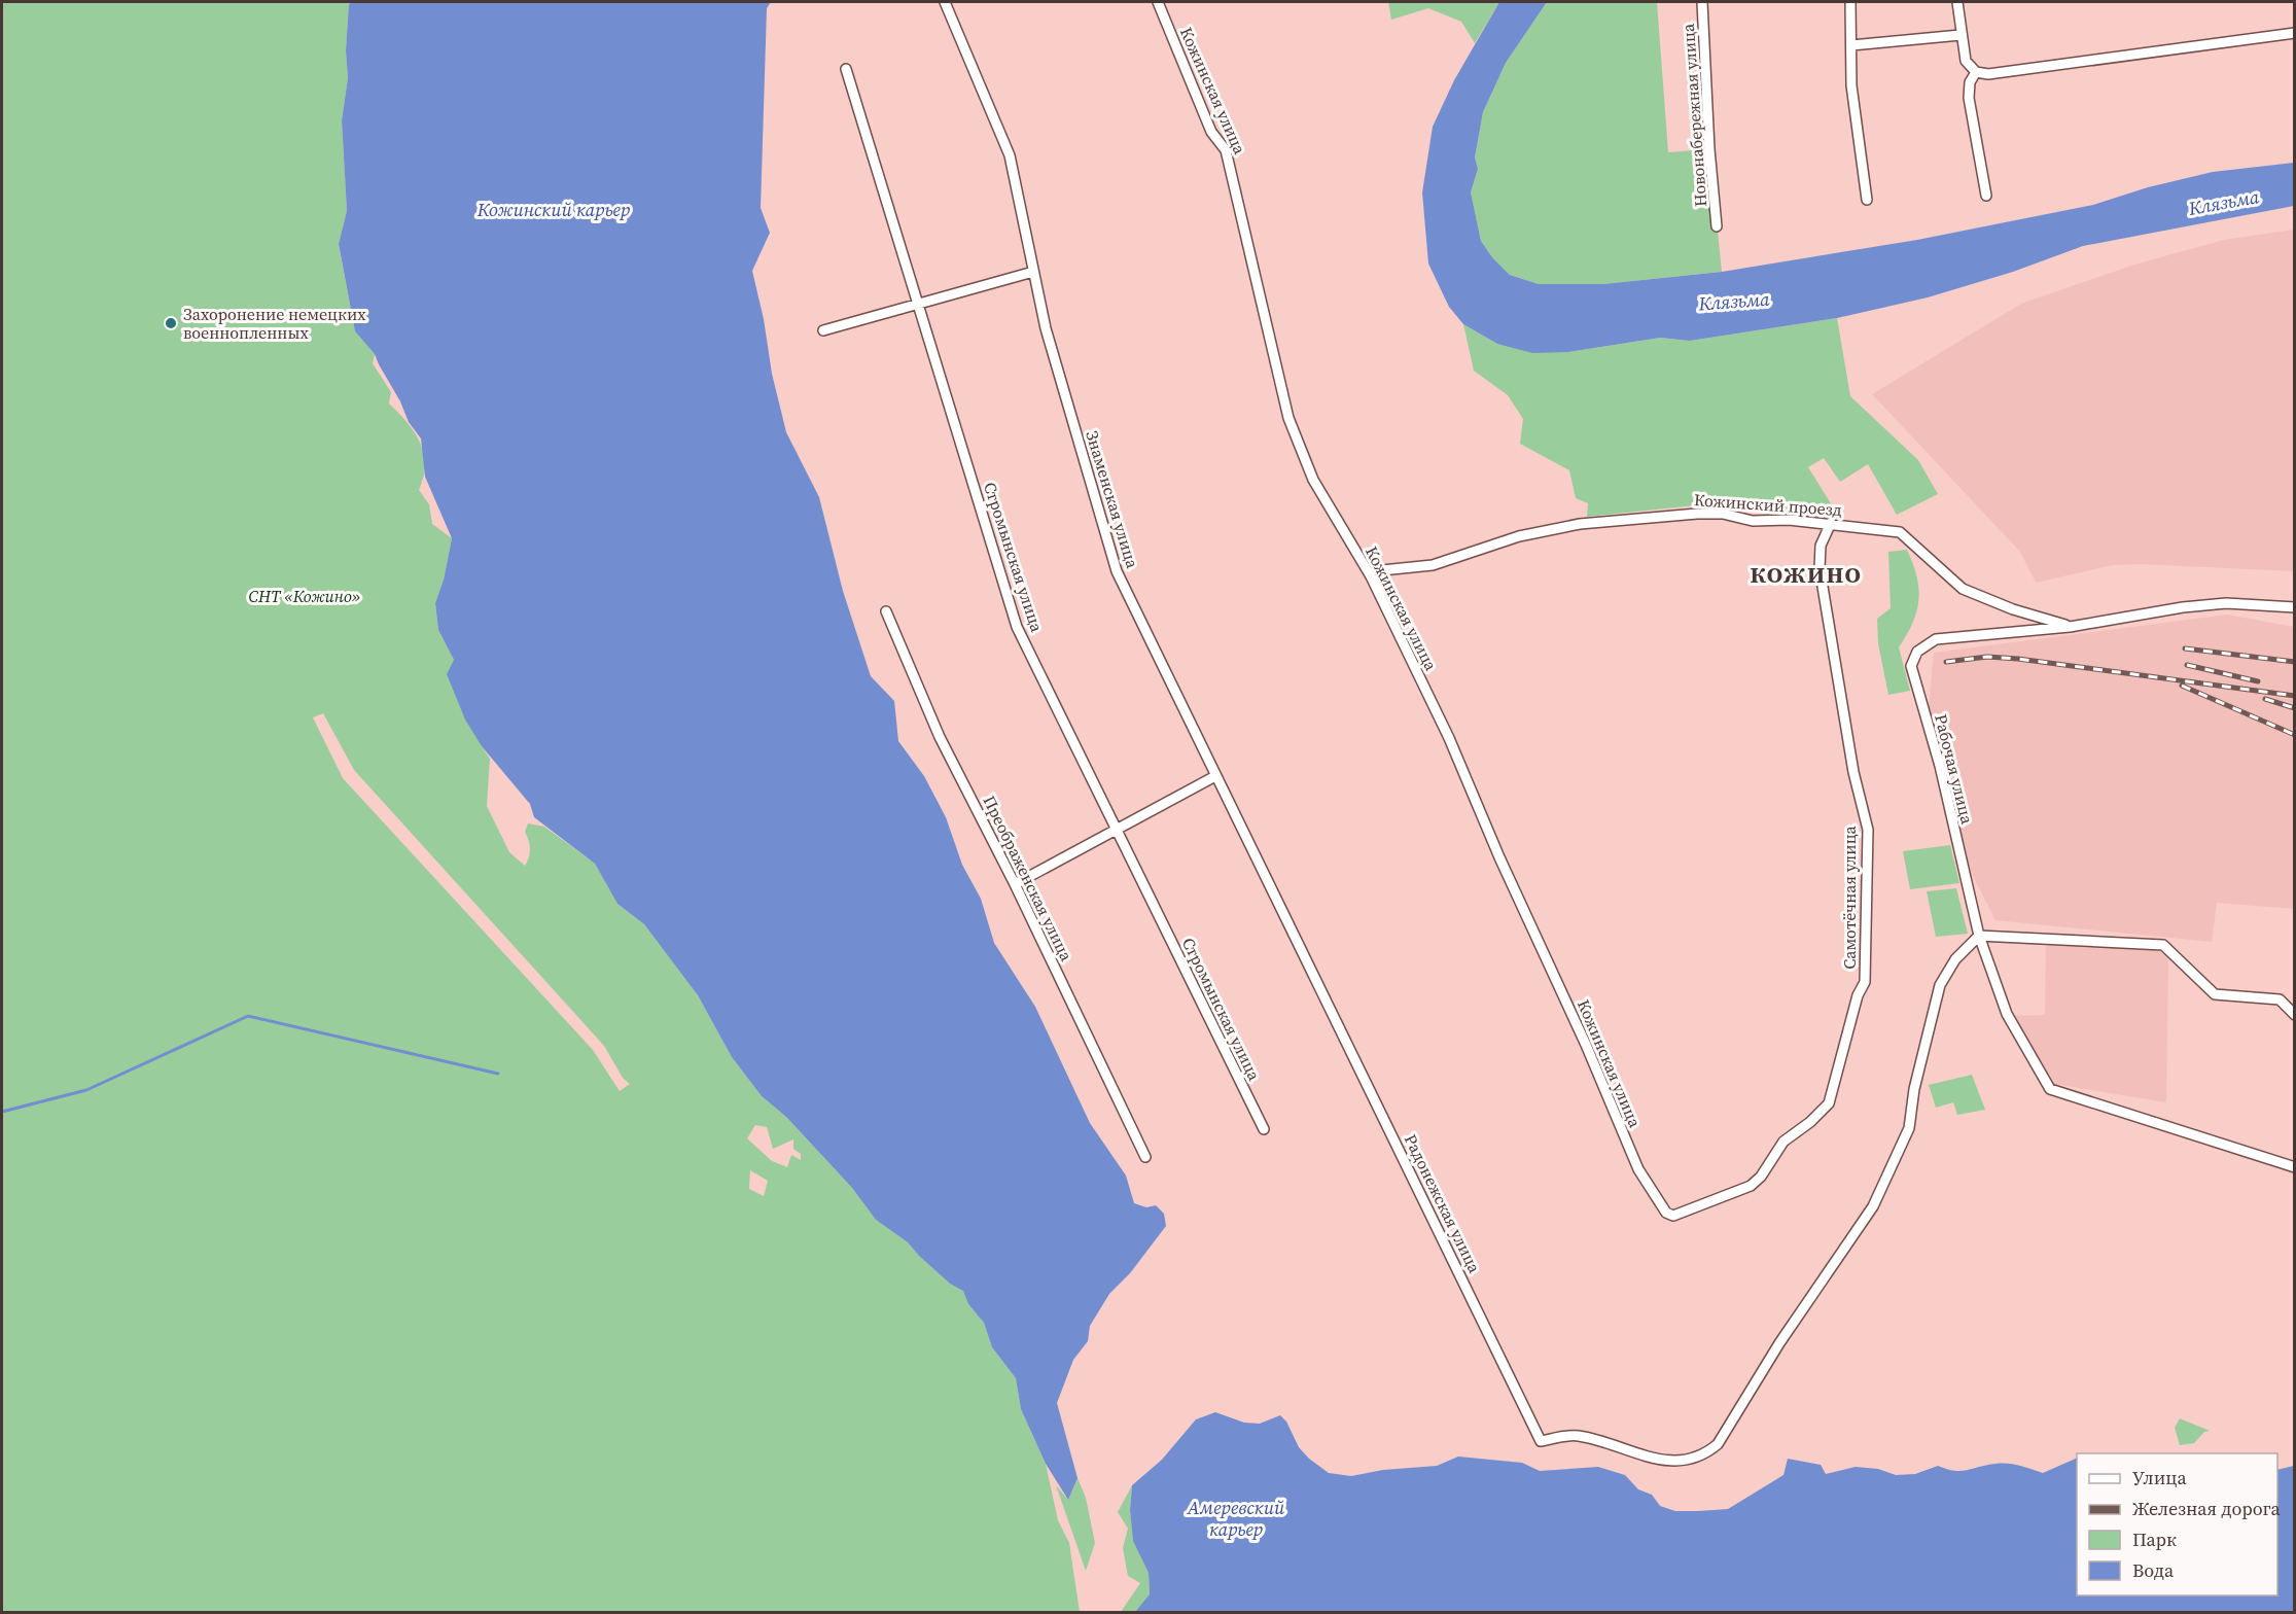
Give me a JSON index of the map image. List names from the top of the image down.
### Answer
{
  "streets": {
    "street": [
      "Кожинская улица",
      "Новонабережная улица",
      "Знаменская улица",
      "Кожинский проезд",
      "Стромынская улица",
      "Рабочая улица",
      "Преображенская улица",
      "Самотёчная улица",
      "Радонежская улица"
    ]
  },
  "crossings": [
    ["Кожинская улица", "Кожинский проезд"],
    ["Кожинская улица", "Самотёчная улица"],
    ["Знаменская улица", "Радонежская улица"],
    ["Кожинский проезд", "Рабочая улица"],
    ["Кожинский проезд", "Самотёчная улица"],
    ["Рабочая улица", "Радонежская улица"]
  ],
  "districts": ["КОЖИНО"],
  "water": ["Клязьма", "Кожинский карьер", "Амеревский карьер"],
  "parks": ["СНТ «Кожино»"],
  "places": ["Захоронение немецких военнопленных"],
  "legend": [
    "Улица",
    "Железная дорога",
    "Парк",
    "Вода"
  ]
}
